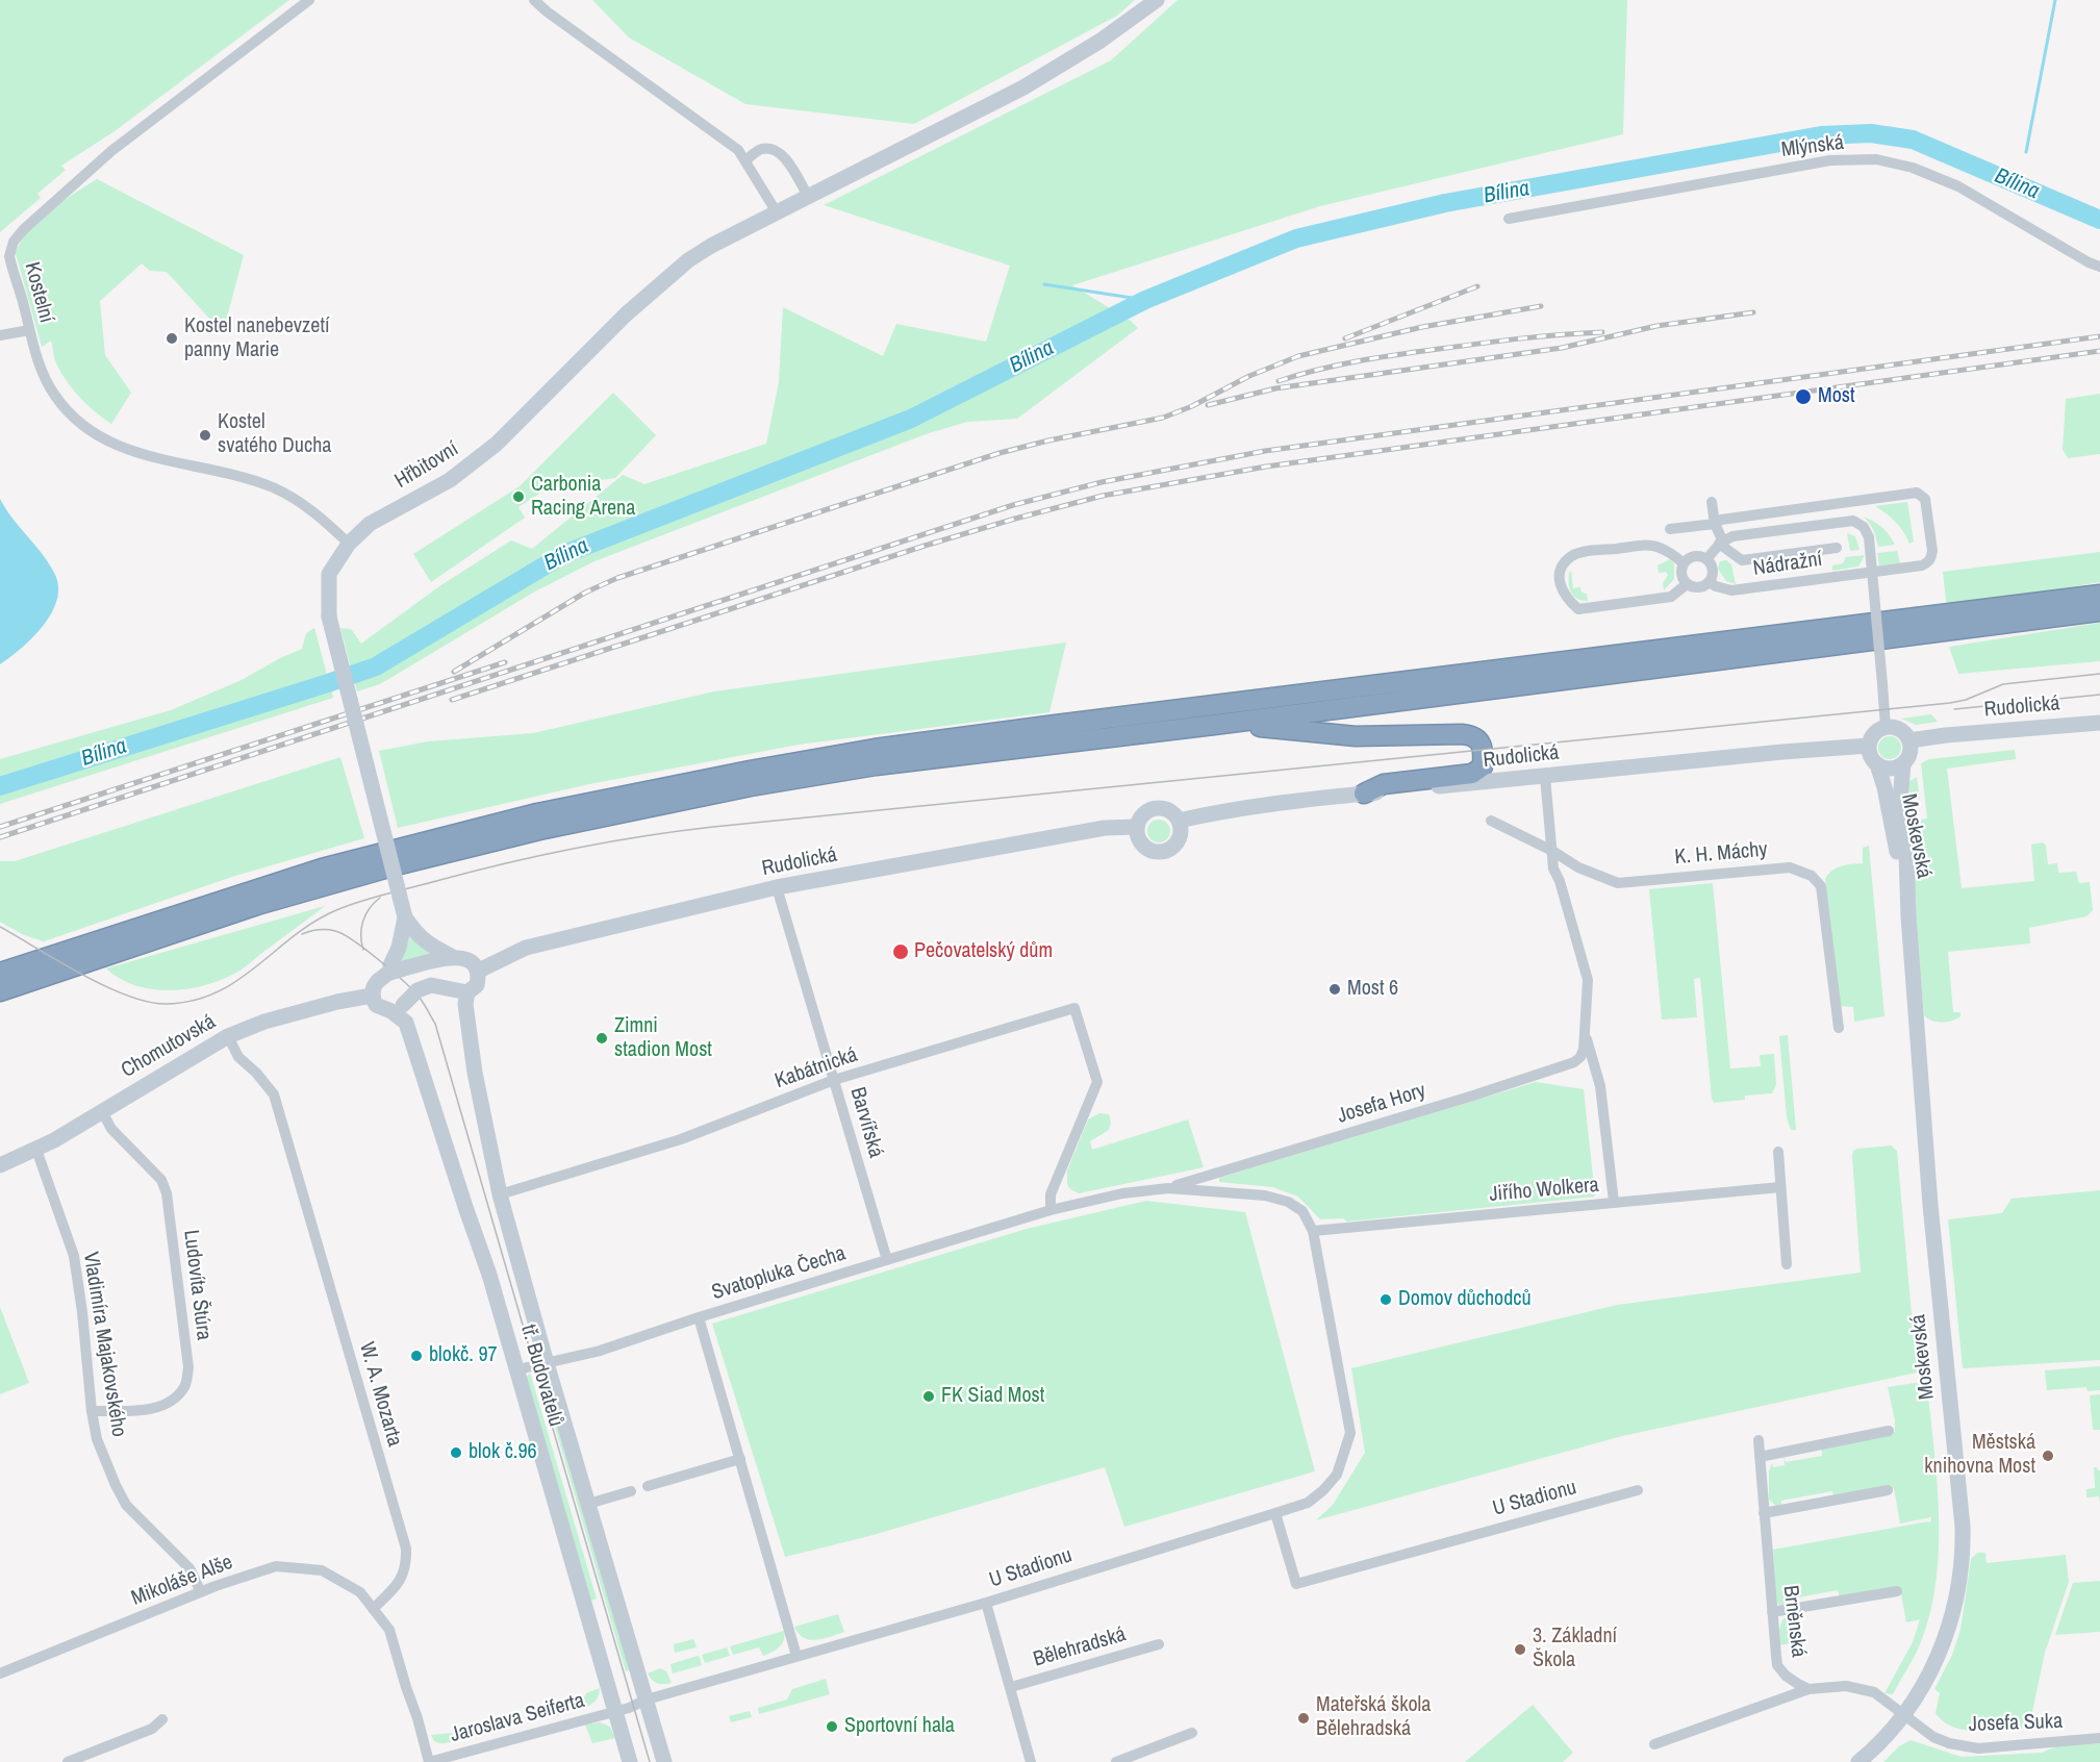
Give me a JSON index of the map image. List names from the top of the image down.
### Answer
{
  "streets": {
    "street": [
      "Mlýnská",
      "Kostelní",
      "Hřbitovní",
      "Nádražní",
      "Rudolická",
      "Moskevská",
      "K. H. Máchy",
      "Chomutovská",
      "Kabátnická",
      "Josefa Hory",
      "Barvířská",
      "Jiřího Wolkera",
      "Svatopluka Čecha",
      "Ludovíta Štúra",
      "Vladimíra Majakovského",
      "tř. Budovatelů",
      "W. A. Mozarta",
      "U Stadionu",
      "Mikoláše Alše",
      "Brněnská",
      "Bělehradská",
      "Jaroslava Seiferta",
      "Josefa Suka"
    ]
  },
  "crossings": [
    ["Kostelní", "Hřbitovní"],
    ["Rudolická", "Moskevská"],
    ["Rudolická", "Josefa Hory"],
    ["Rudolická", "Barvířská"],
    ["Moskevská", "Josefa Suka"],
    ["K. H. Máchy", "Josefa Hory"],
    ["Chomutovská", "Ludovíta Štúra"],
    ["Chomutovská", "Vladimíra Majakovského"],
    ["Chomutovská", "W. A. Mozarta"],
    ["Kabátnická", "Barvířská"],
    ["Kabátnická", "Svatopluka Čecha"],
    ["Kabátnická", "tř. Budovatelů"],
    ["Josefa Hory", "Jiřího Wolkera"],
    ["Josefa Hory", "Svatopluka Čecha"],
    ["Barvířská", "Svatopluka Čecha"],
    ["Jiřího Wolkera", "Svatopluka Čecha"],
    ["Jiřího Wolkera", "U Stadionu"],
    ["Svatopluka Čecha", "tř. Budovatelů"],
    ["Svatopluka Čecha", "U Stadionu"],
    ["Ludovíta Štúra", "Vladimíra Majakovského"],
    ["Vladimíra Majakovského", "Mikoláše Alše"],
    ["tř. Budovatelů", "U Stadionu"],
    ["tř. Budovatelů", "Jaroslava Seiferta"],
    ["W. A. Mozarta", "Mikoláše Alše"],
    ["U Stadionu", "Bělehradská"],
    ["U Stadionu", "Jaroslava Seiferta"]
  ],
  "water": ["Bílina"],
  "places": [
    "Kostel nanebevzetí panny Marie",
    "Most",
    "Kostel svatého Ducha",
    "Carbonia Racing Arena",
    "Pečovatelský dům",
    "Most 6",
    "Zimni stadion Most",
    "Domov důchodců",
    "blokč. 97",
    "FK Siad Most",
    "blok č.96",
    "Městská knihovna Most",
    "3. Základní Škola",
    "Mateřská škola Bělehradská",
    "Sportovní hala"
  ]
}
